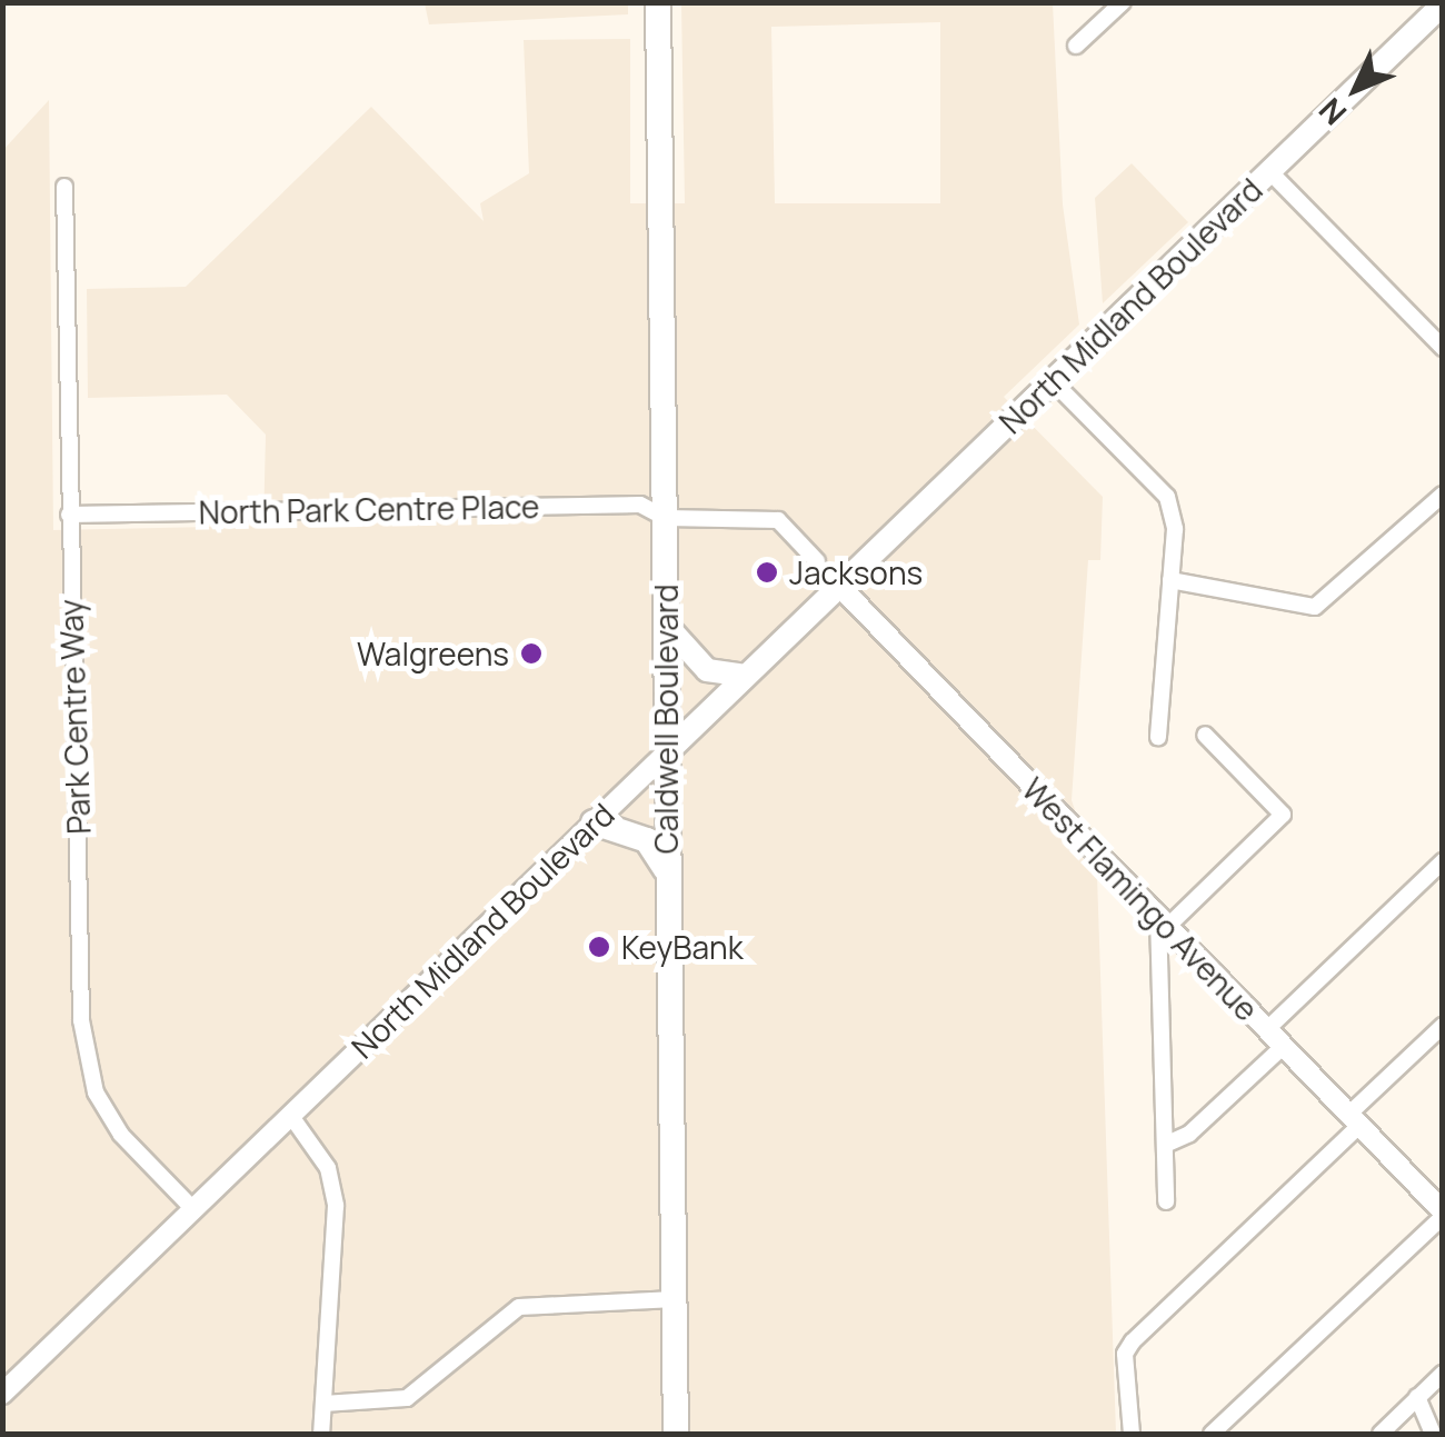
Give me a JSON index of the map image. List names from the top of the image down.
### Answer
{
  "streets": {
    "main road": ["North Midland Boulevard", "Caldwell Boulevard"],
    "street": ["North Park Centre Place", "Park Centre Way", "West Flamingo Avenue"]
  },
  "crossings": [
    ["North Midland Boulevard", "Park Centre Way"],
    ["North Midland Boulevard", "Caldwell Boulevard"],
    ["North Midland Boulevard", "West Flamingo Avenue"],
    ["North Park Centre Place", "Park Centre Way"],
    ["North Park Centre Place", "Caldwell Boulevard"]
  ],
  "places": ["Jacksons", "Walgreens", "KeyBank"],
  "north": "bottom left"
}
